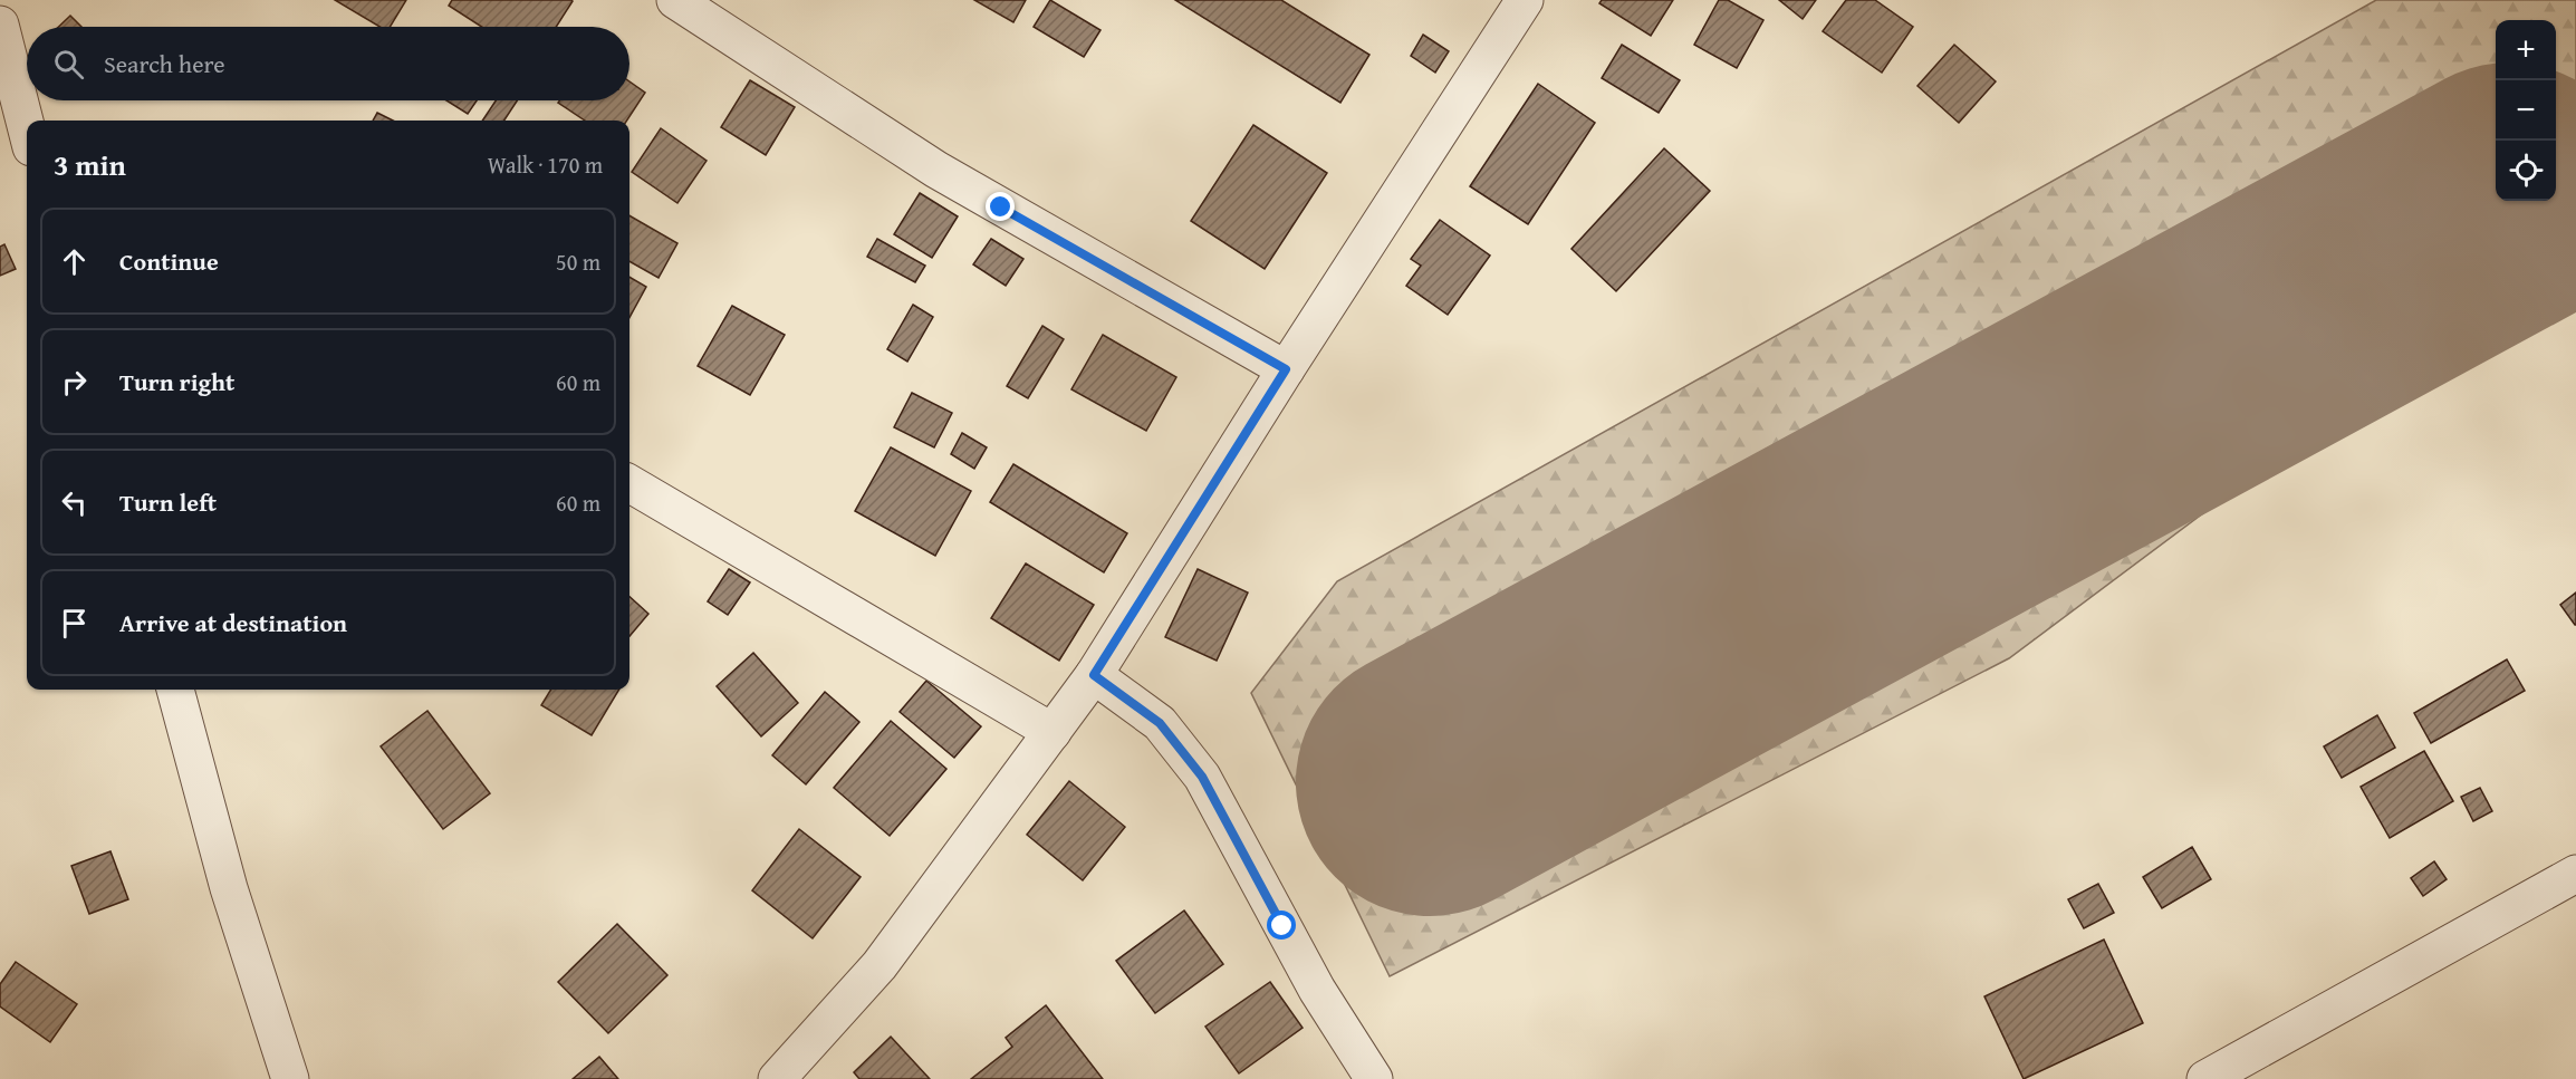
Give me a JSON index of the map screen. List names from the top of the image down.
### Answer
{
  "page": {
    "map_buttons": ["+", "−"],
    "search": "Search here",
    "heading": ["3 min", "Walk · 170 m"],
    "list": [
      ["Continue", "50 m"],
      ["Turn right", "60 m"],
      ["Turn left", "60 m"],
      "Arrive at destination"
    ]
  }
}
